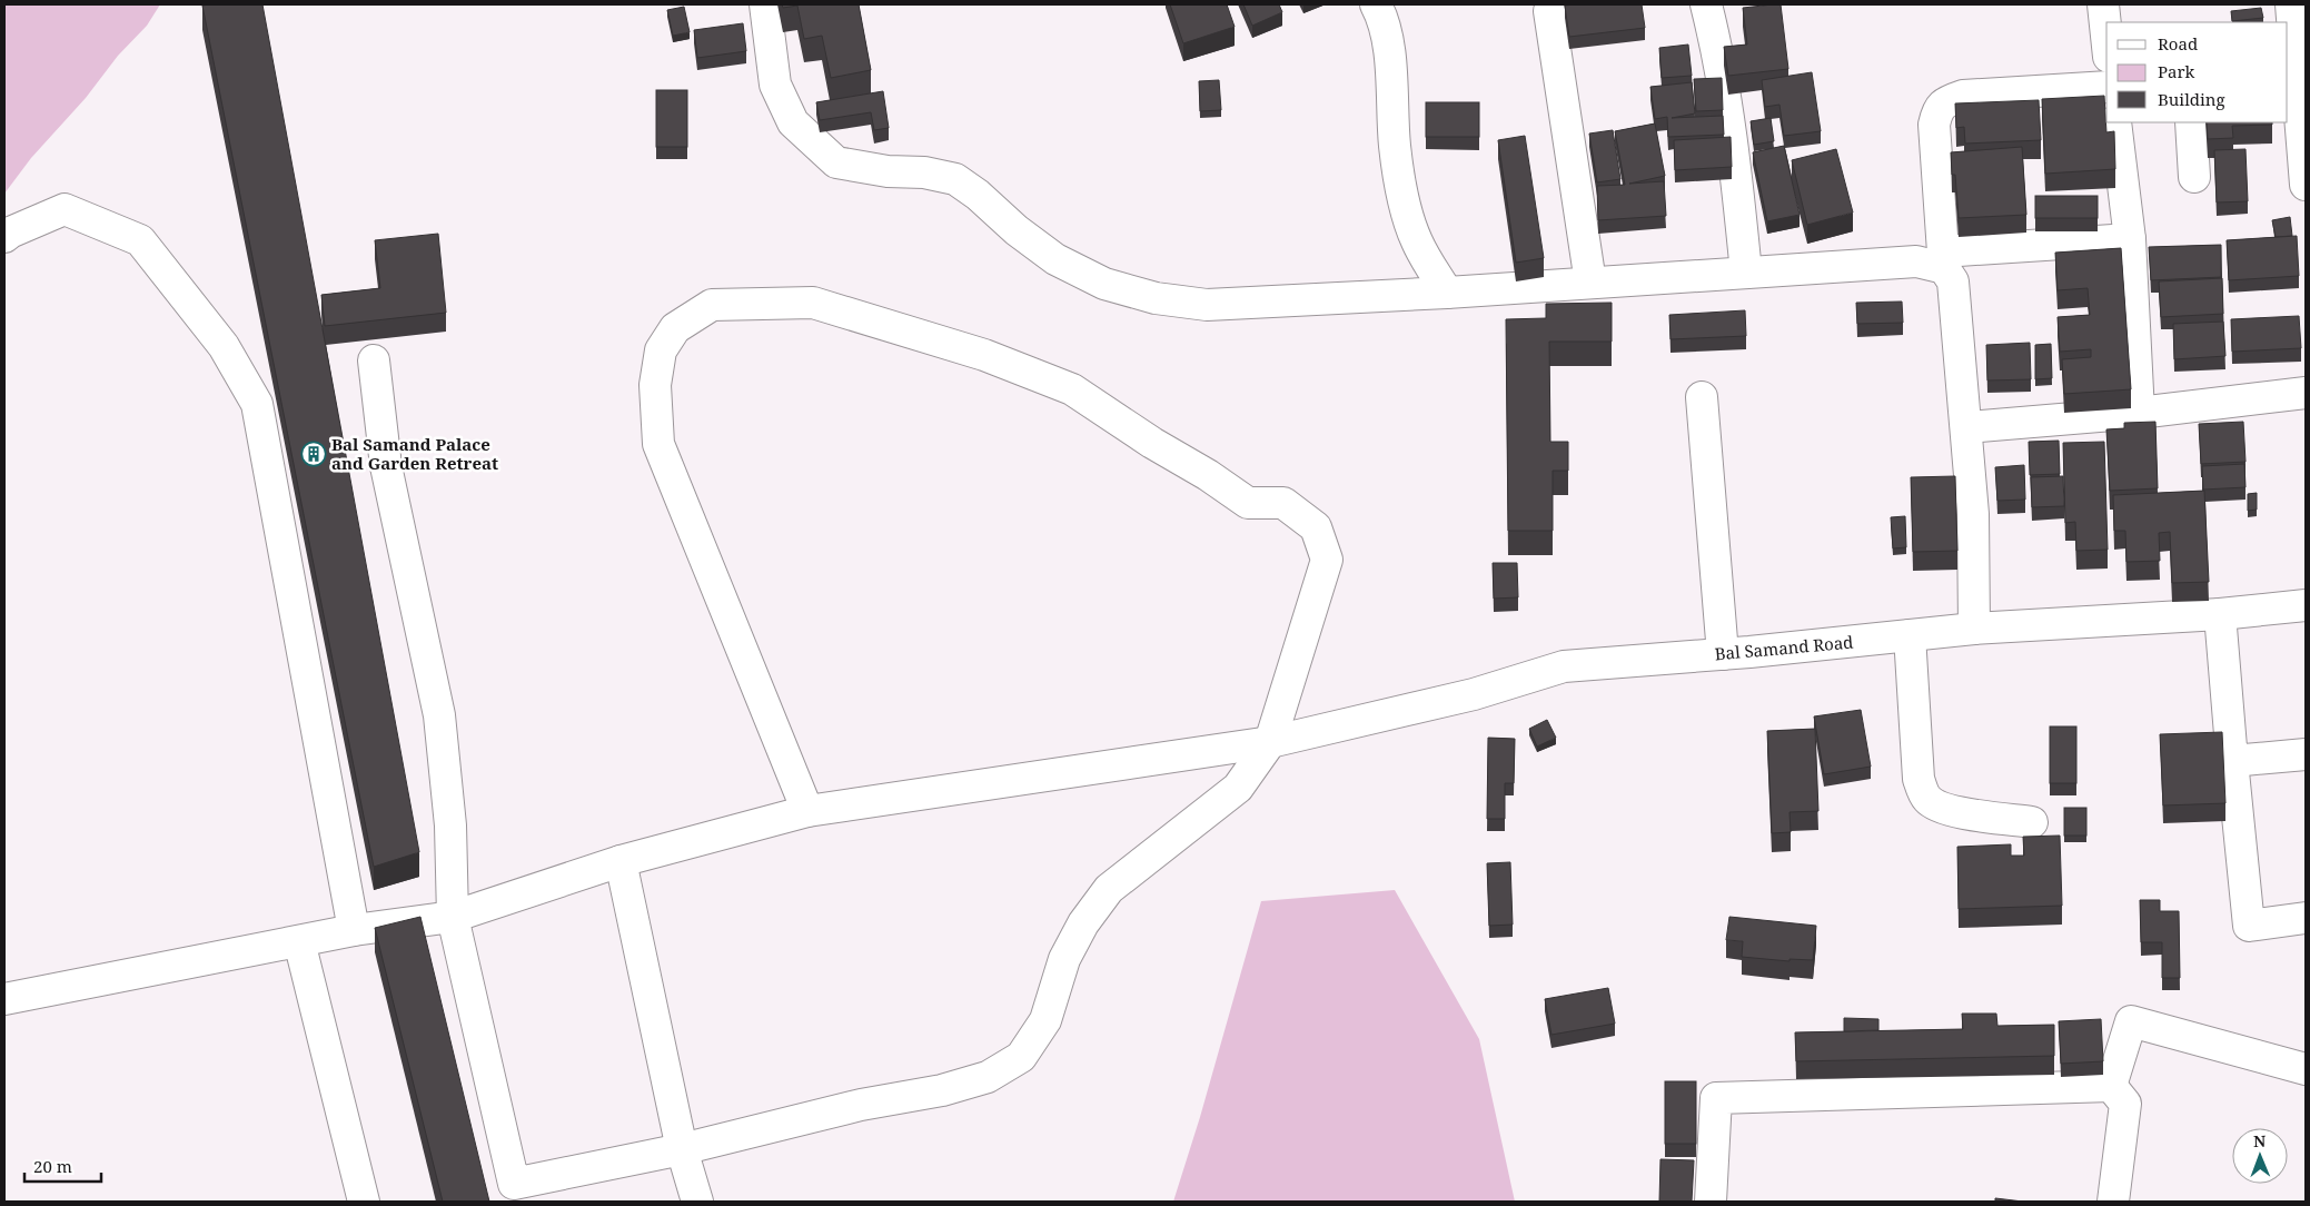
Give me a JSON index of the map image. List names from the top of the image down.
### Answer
{
  "streets": {
    "street": ["Bal Samand Road"]
  },
  "places": {
    "building": ["Bal Samand Palace and Garden Retreat"]
  },
  "legend": ["Road", "Park", "Building"],
  "scale_bar": "20 m",
  "north": "top"
}
